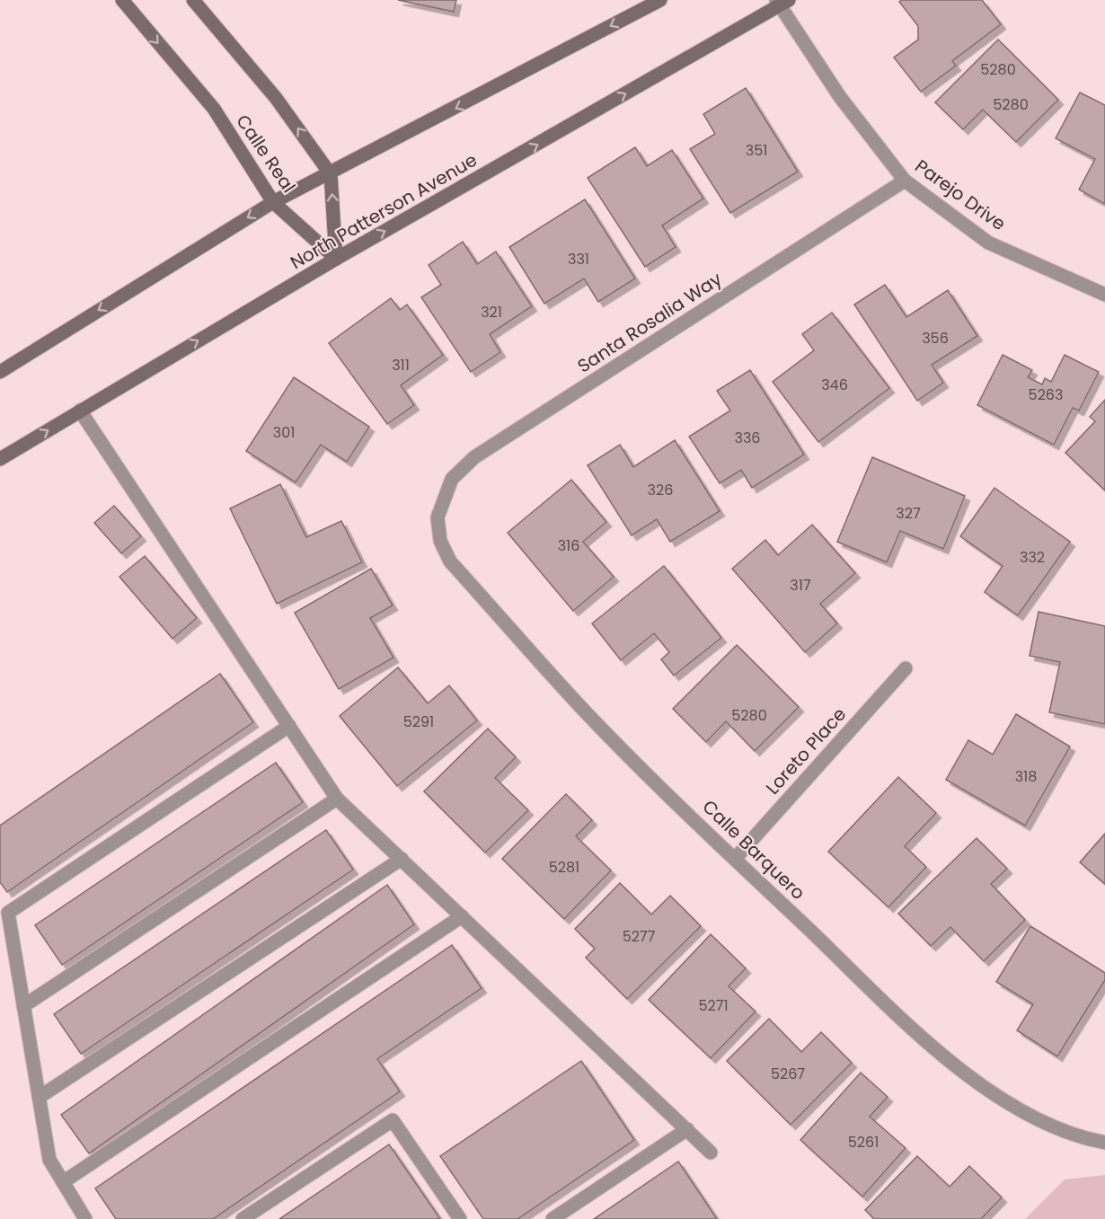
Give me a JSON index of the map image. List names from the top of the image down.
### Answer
{
  "streets": {
    "main road": ["Calle Real", "North Patterson Avenue"],
    "street": [
      "Parejo Drive",
      "Santa Rosalia Way",
      "Loreto Place",
      "Calle Barquero"
    ]
  },
  "crossings": [
    ["Calle Real", "North Patterson Avenue"],
    ["Parejo Drive", "North Patterson Avenue"],
    ["Parejo Drive", "Santa Rosalia Way"],
    ["Santa Rosalia Way", "Calle Barquero"],
    ["Loreto Place", "Calle Barquero"]
  ],
  "house_numbers": [
    "5280",
    "5280",
    "351",
    "331",
    "321",
    "356",
    "311",
    "346",
    "5263",
    "301",
    "336",
    "326",
    "327",
    "316",
    "332",
    "317",
    "5280",
    "5291",
    "318",
    "5281",
    "5277",
    "5271",
    "5267",
    "5261"
  ]
}
